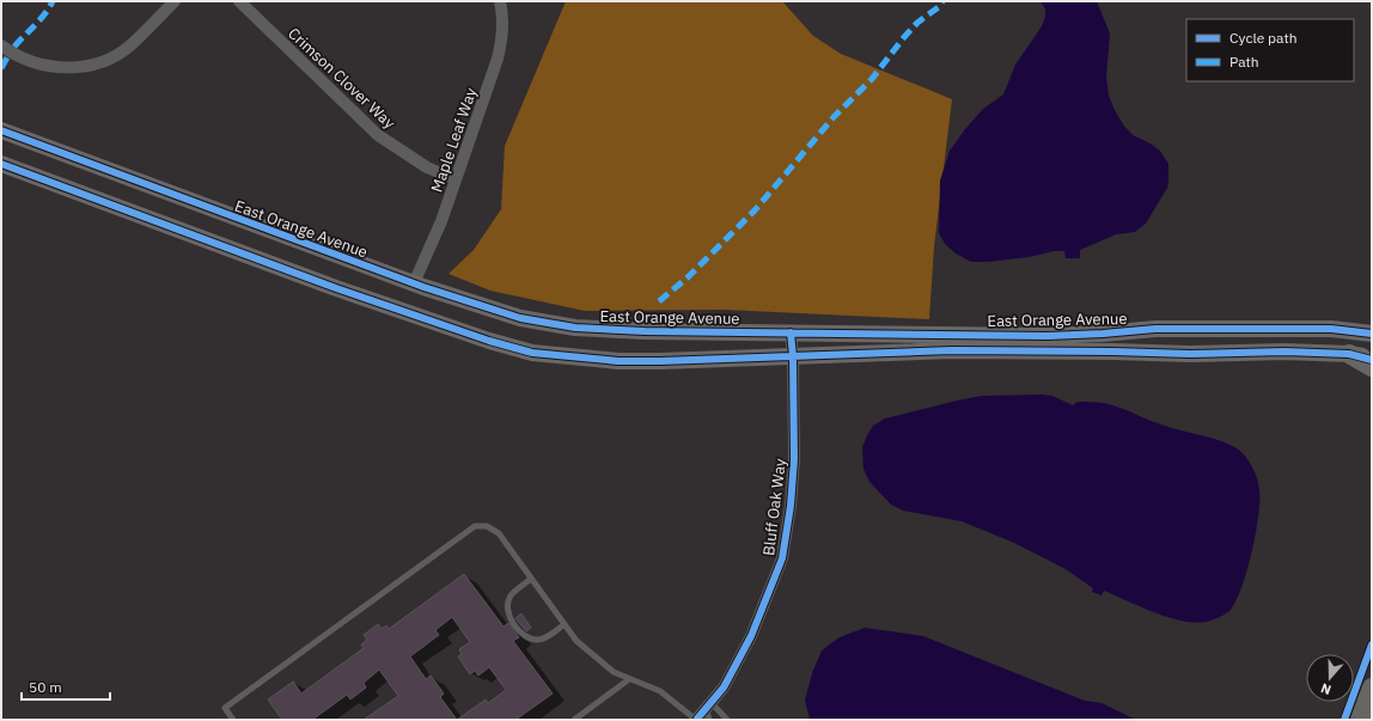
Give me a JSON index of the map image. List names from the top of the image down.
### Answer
{
  "streets": {
    "street": [
      "Crimson Clover Way",
      "Maple Leaf Way",
      "East Orange Avenue",
      "Bluff Oak Way"
    ]
  },
  "crossings": [
    ["Crimson Clover Way", "Maple Leaf Way"],
    ["Maple Leaf Way", "East Orange Avenue"],
    ["East Orange Avenue", "Bluff Oak Way"]
  ],
  "legend": ["Cycle path", "Path"],
  "scale_bar": "50 m",
  "north": "bottom"
}
